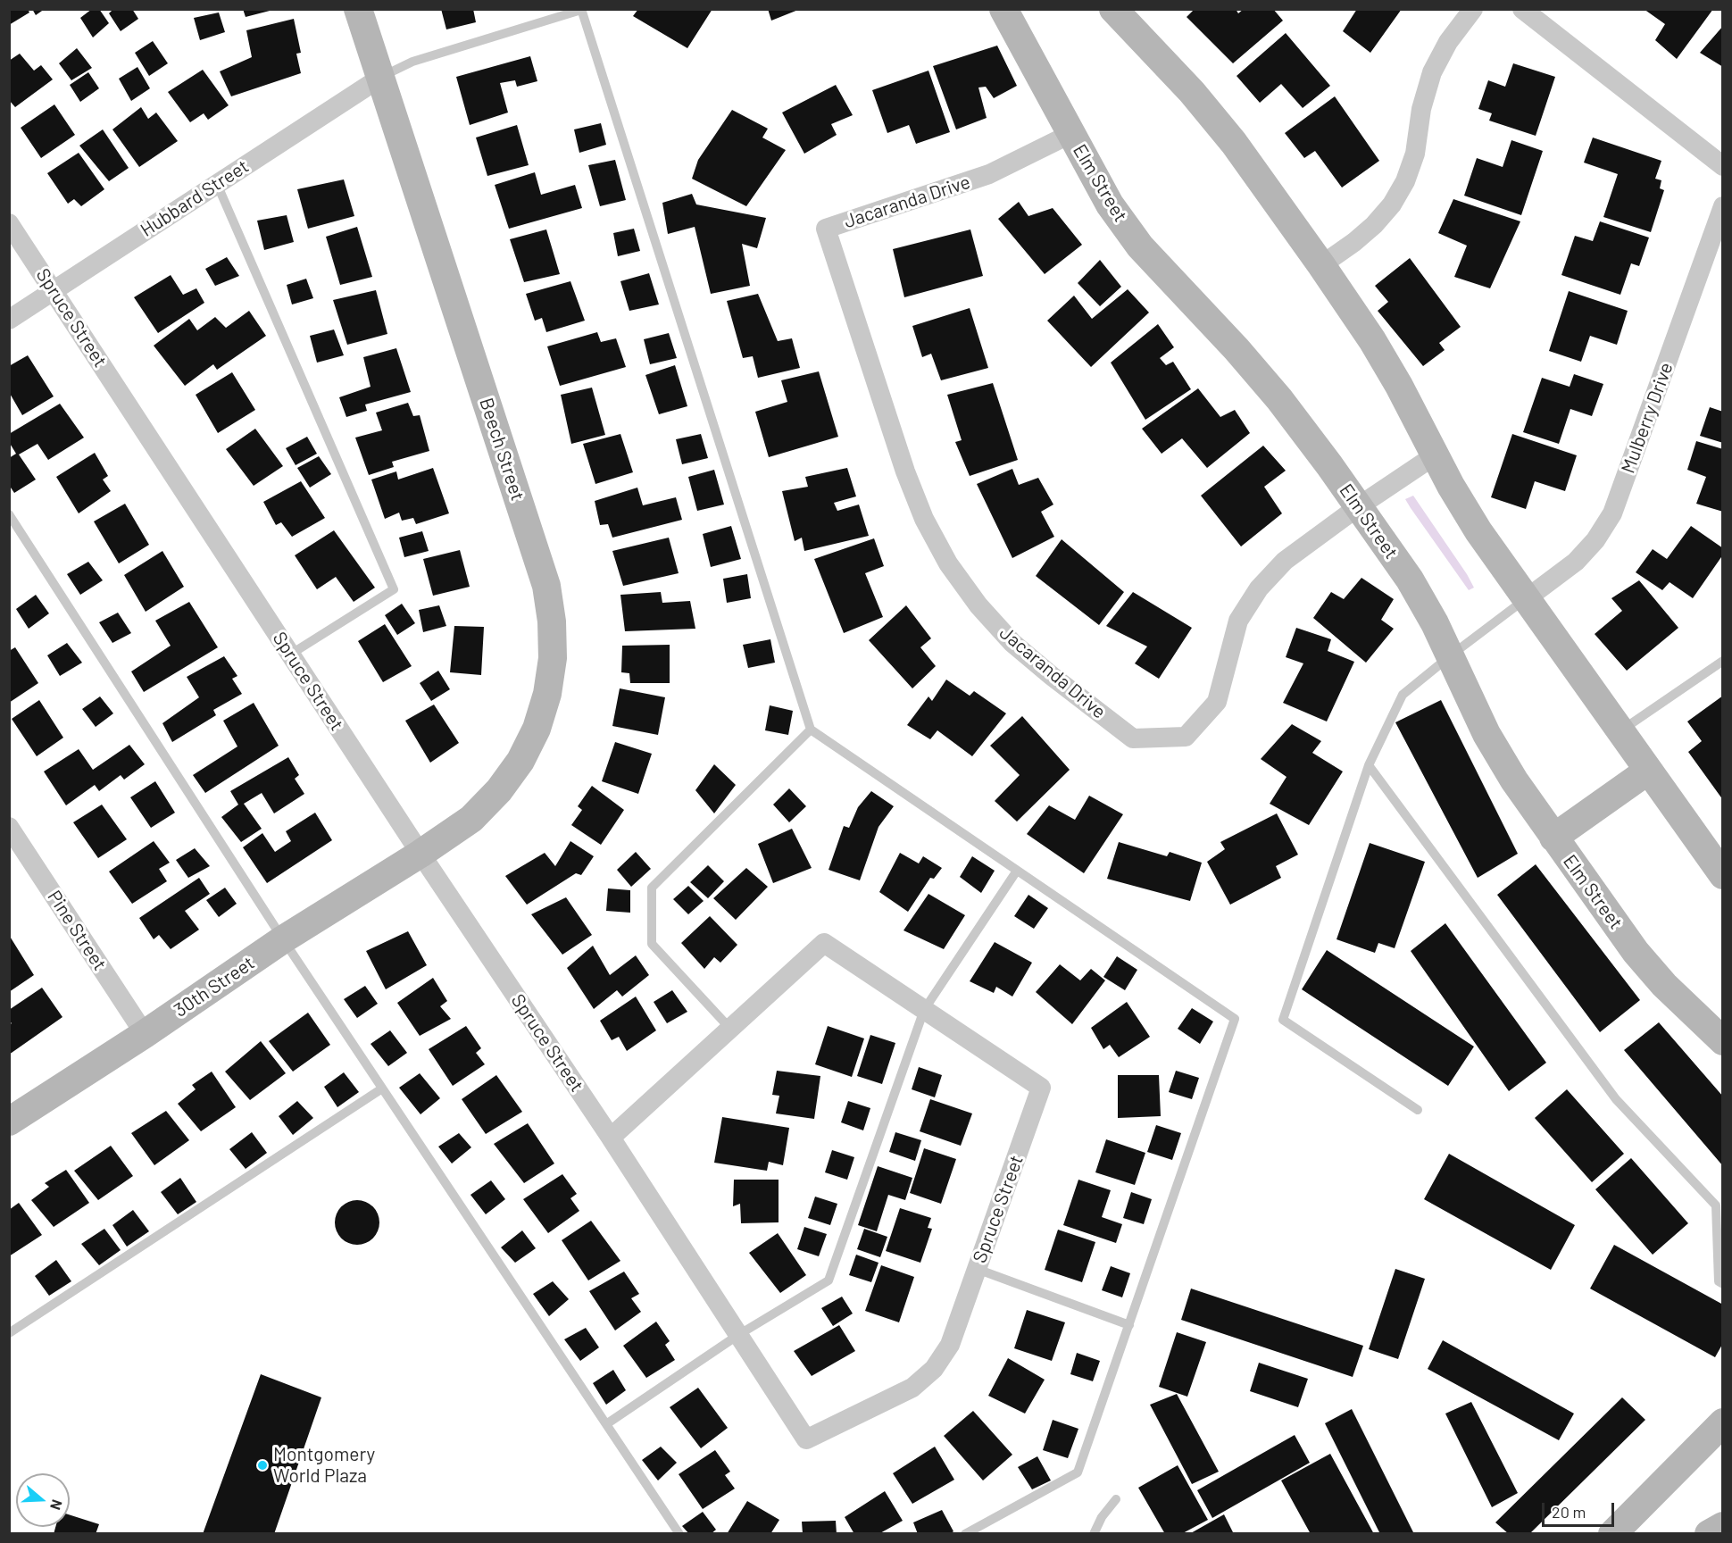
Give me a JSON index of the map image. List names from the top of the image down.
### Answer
{
  "streets": {
    "street": [
      "Elm Street",
      "Hubbard Street",
      "Jacaranda Drive",
      "Spruce Street",
      "Mulberry Drive",
      "Beech Street",
      "Pine Street",
      "30th Street"
    ]
  },
  "crossings": [
    ["Elm Street", "Jacaranda Drive"],
    ["Hubbard Street", "Spruce Street"],
    ["Hubbard Street", "Beech Street"],
    ["Spruce Street", "Beech Street"],
    ["Spruce Street", "30th Street"],
    ["Beech Street", "30th Street"],
    ["Pine Street", "30th Street"]
  ],
  "places": ["Montgomery World Plaza"],
  "scale_bar": "20 m",
  "north": "right"
}
